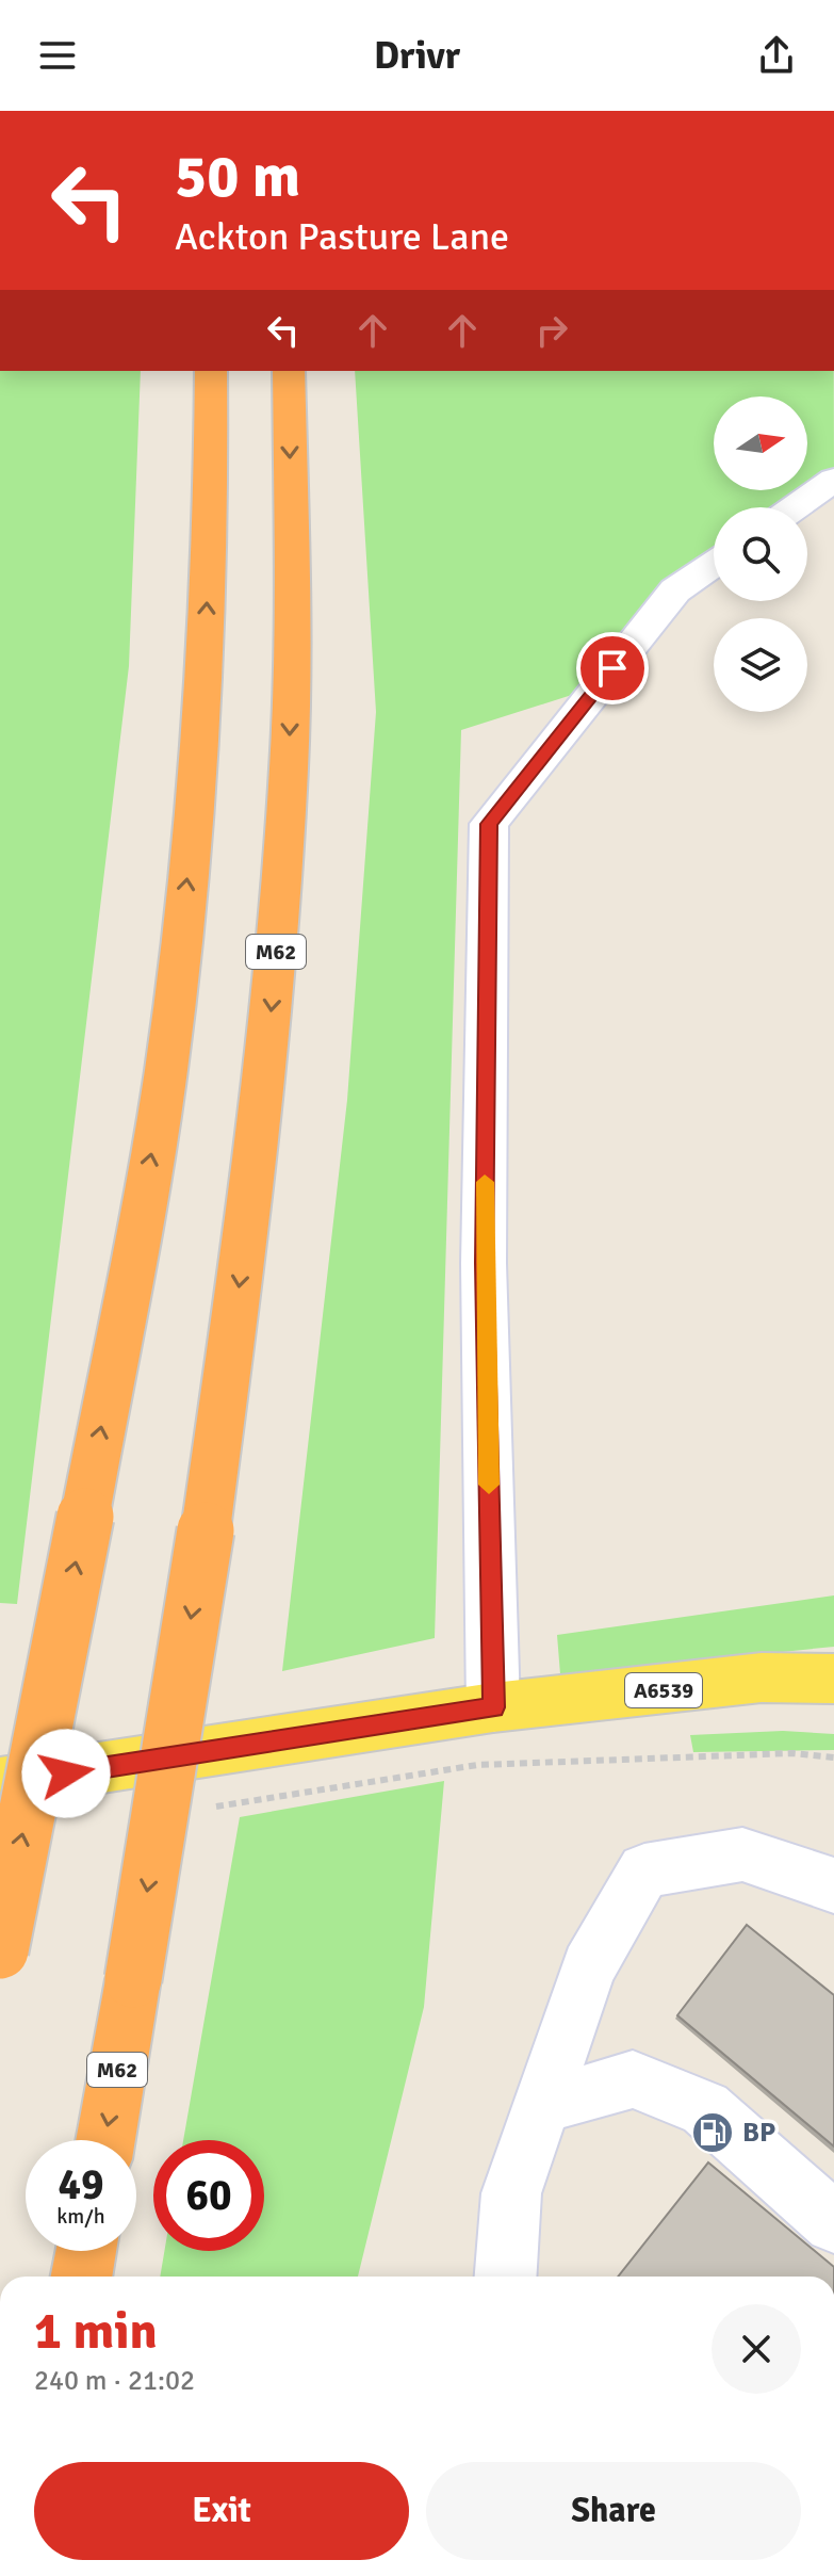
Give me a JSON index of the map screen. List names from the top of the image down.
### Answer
{
  "streets": {
    "highway": ["M62"],
    "main road": ["A6539"]
  },
  "places": {
    "fuel station": ["BP"]
  },
  "north": "right",
  "page": {
    "header": "Drivr",
    "turn": ["50 m", "Ackton Pasture Lane"],
    "speed": "49 km/h",
    "limit": "60",
    "heading": ["1 min", "240 m · 21:02"],
    "buttons": ["Exit", "Share"]
  }
}
